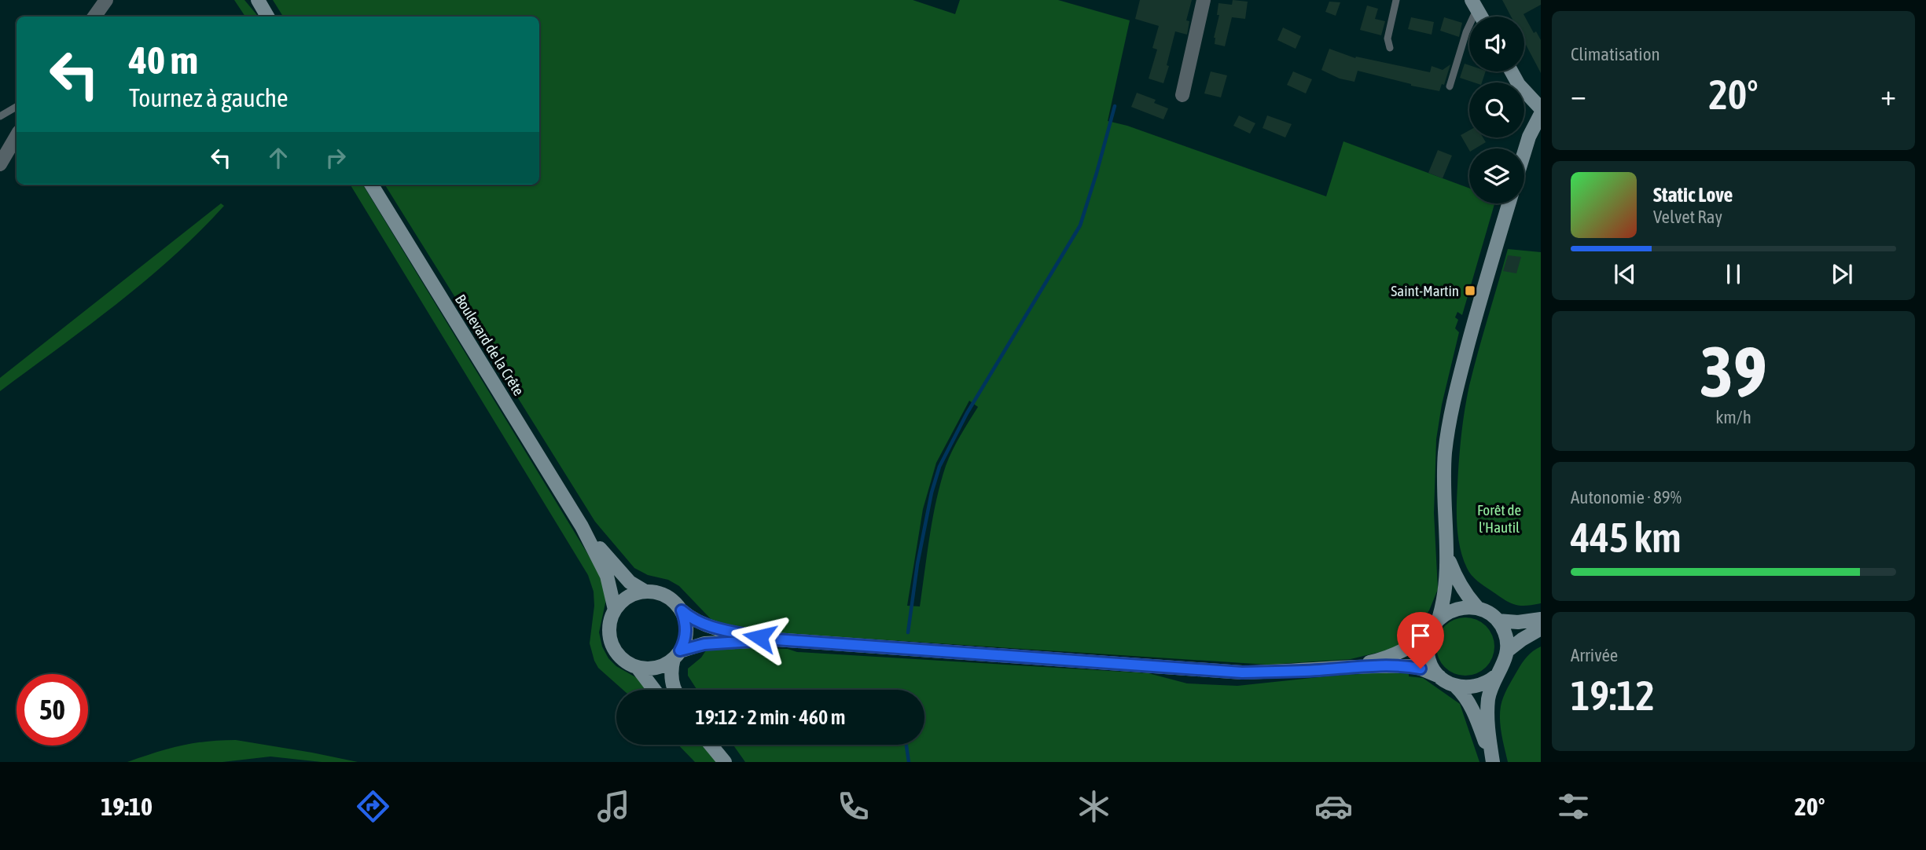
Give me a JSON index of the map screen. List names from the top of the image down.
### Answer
{
  "streets": {
    "main road": ["Boulevard de la Crête"]
  },
  "parks": ["Forêt de l'Hautil"],
  "places": {
    "transit": ["Saint-Martin"]
  },
  "page": {
    "tile": [
      "Climatisation",
      ["39", "km/h"],
      ["Autonomie · 89%", "445 km"],
      ["Arrivée", "19:12"]
    ],
    "turn": ["40 m", "Tournez à gauche"],
    "heat": ["−", "20°", "+"],
    "song": ["Static Love", "Velvet Ray"],
    "limit": "50",
    "trip": "19:12 · 2 min · 460 m",
    "tabs": ["19:10", "20°"]
  }
}
